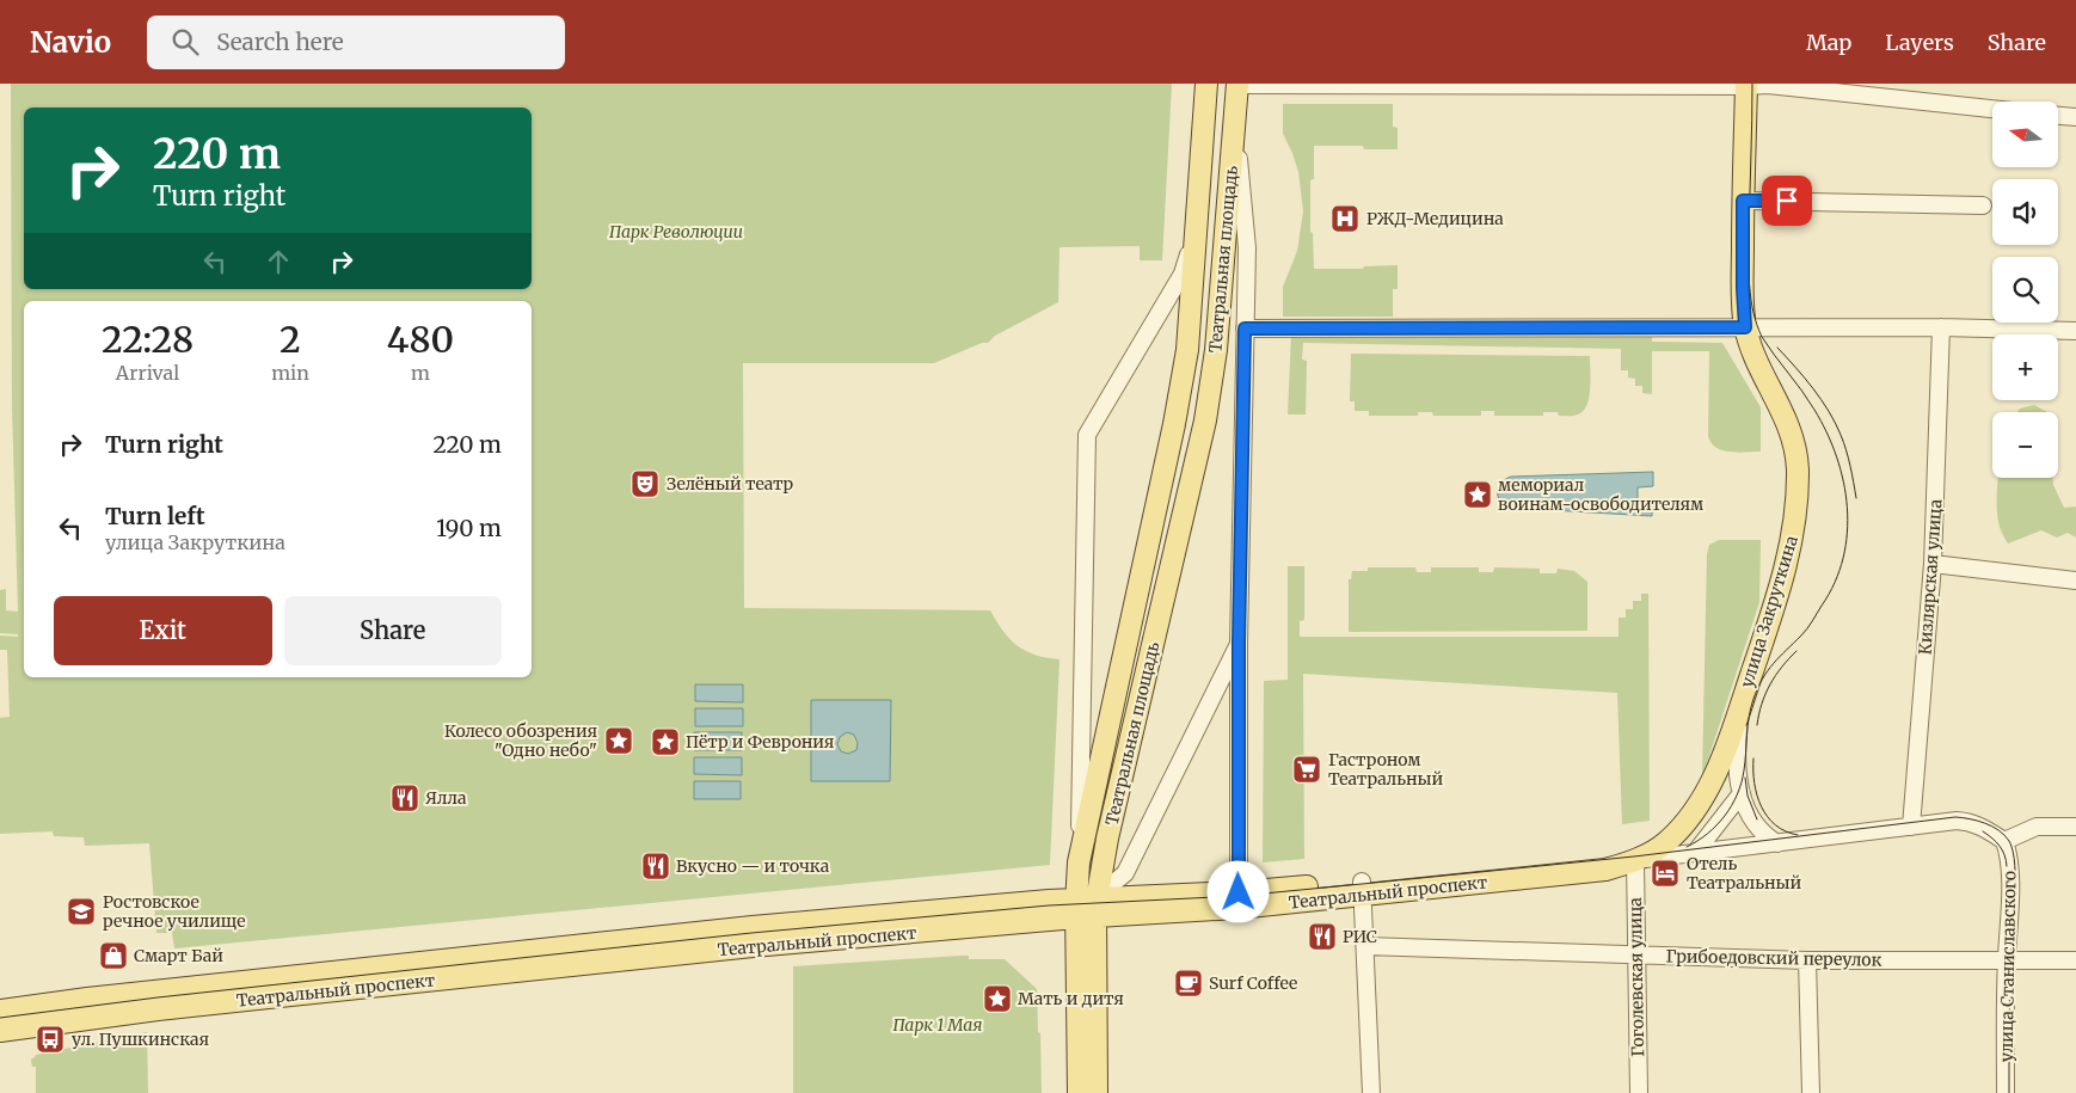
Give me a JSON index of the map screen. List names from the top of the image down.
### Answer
{
  "streets": {
    "main road": ["Театральная площадь", "улица Закруткина", "Театральный проспект"],
    "street": [
      "Кизлярская улица",
      "Грибоедовский переулок",
      "улица Станиславского",
      "Гоголевская улица"
    ]
  },
  "crossings": [
    ["Театральная площадь", "Театральный проспект"],
    ["Кизлярская улица", "Театральный проспект"],
    ["улица Закруткина", "Театральный проспект"],
    ["улица Закруткина", "Гоголевская улица"],
    ["Театральный проспект", "улица Станиславского"],
    ["Театральный проспект", "Гоголевская улица"],
    ["Грибоедовский переулок", "улица Станиславского"],
    ["Грибоедовский переулок", "Гоголевская улица"]
  ],
  "parks": ["Парк Революции", "Парк 1 Мая"],
  "places": {
    "hospital": ["РЖД-Медицина"],
    "theatre": ["Зелёный театр"],
    "place": [
      "мемориал воинам-освободителям",
      "Колесо обозрения \"Одно небо\"",
      "Пётр и Феврония",
      "Мать и дитя"
    ],
    "supermarket": ["Гастроном Театральный"],
    "restaurant": ["Ялла", "Вкусно — и точка", "РИС"],
    "hotel": ["Отель Театральный"],
    "school or university": ["Ростовское речное училище"],
    "shop": ["Смарт Бай"],
    "cafe": ["Surf Coffee"],
    "bus stop": ["ул. Пушкинская"]
  },
  "north": "left",
  "page": {
    "header": "Navio",
    "search": "Search here",
    "nav": ["Map", "Layers", "Share"],
    "map_buttons": ["+", "−"],
    "turn": ["220 m", "Turn right"],
    "eta": [
      "22:28",
      "Arrival",
      "2",
      "min",
      "480",
      "m"
    ],
    "list": [
      {
        "name": "Turn right",
        "value": "220 m"
      },
      {
        "name": "Turn left",
        "note": "улица Закруткина",
        "value": "190 m"
      }
    ],
    "buttons": ["Exit", "Share"]
  }
}
